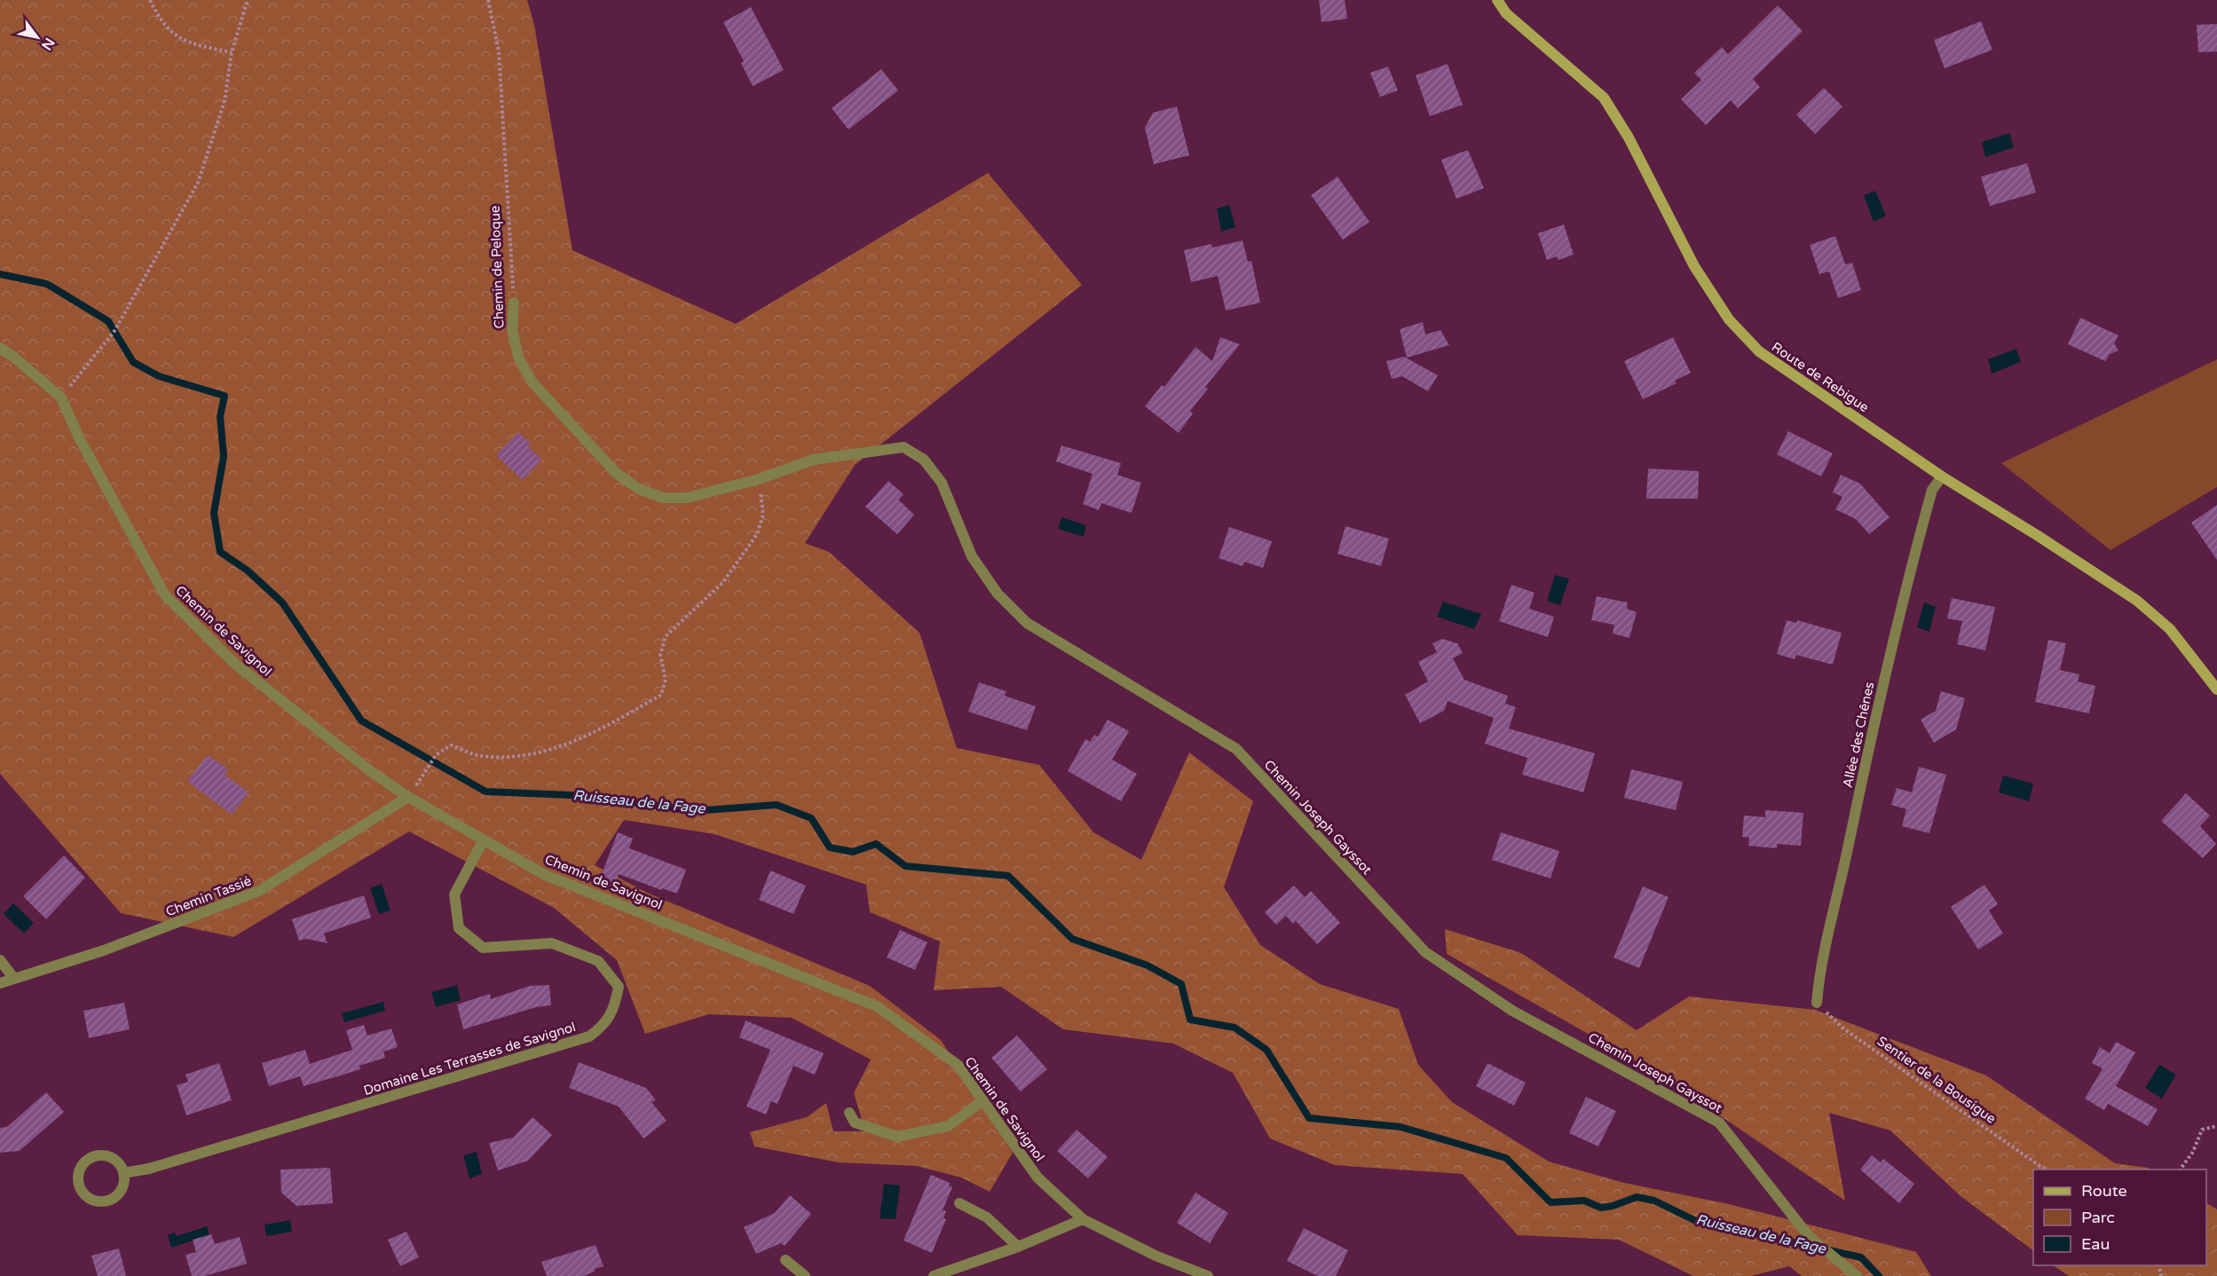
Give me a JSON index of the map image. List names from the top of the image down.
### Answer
{
  "streets": {
    "street": [
      "Chemin de Peloque",
      "Route de Rebigue",
      "Chemin de Savignol",
      "Allée des Chênes",
      "Chemin Joseph Gayssot",
      "Chemin Tassié",
      "Domaine Les Terrasses de Savignol"
    ],
    "path": ["Sentier de la Bousigue"]
  },
  "crossings": [
    ["Chemin de Peloque", "Chemin Joseph Gayssot"],
    ["Route de Rebigue", "Allée des Chênes"],
    ["Chemin de Savignol", "Chemin Tassié"],
    ["Chemin de Savignol", "Domaine Les Terrasses de Savignol"],
    ["Allée des Chênes", "Sentier de la Bousigue"]
  ],
  "water": ["Ruisseau de la Fage"],
  "legend": ["Route", "Parc", "Eau"],
  "north": "bottom right"
}
